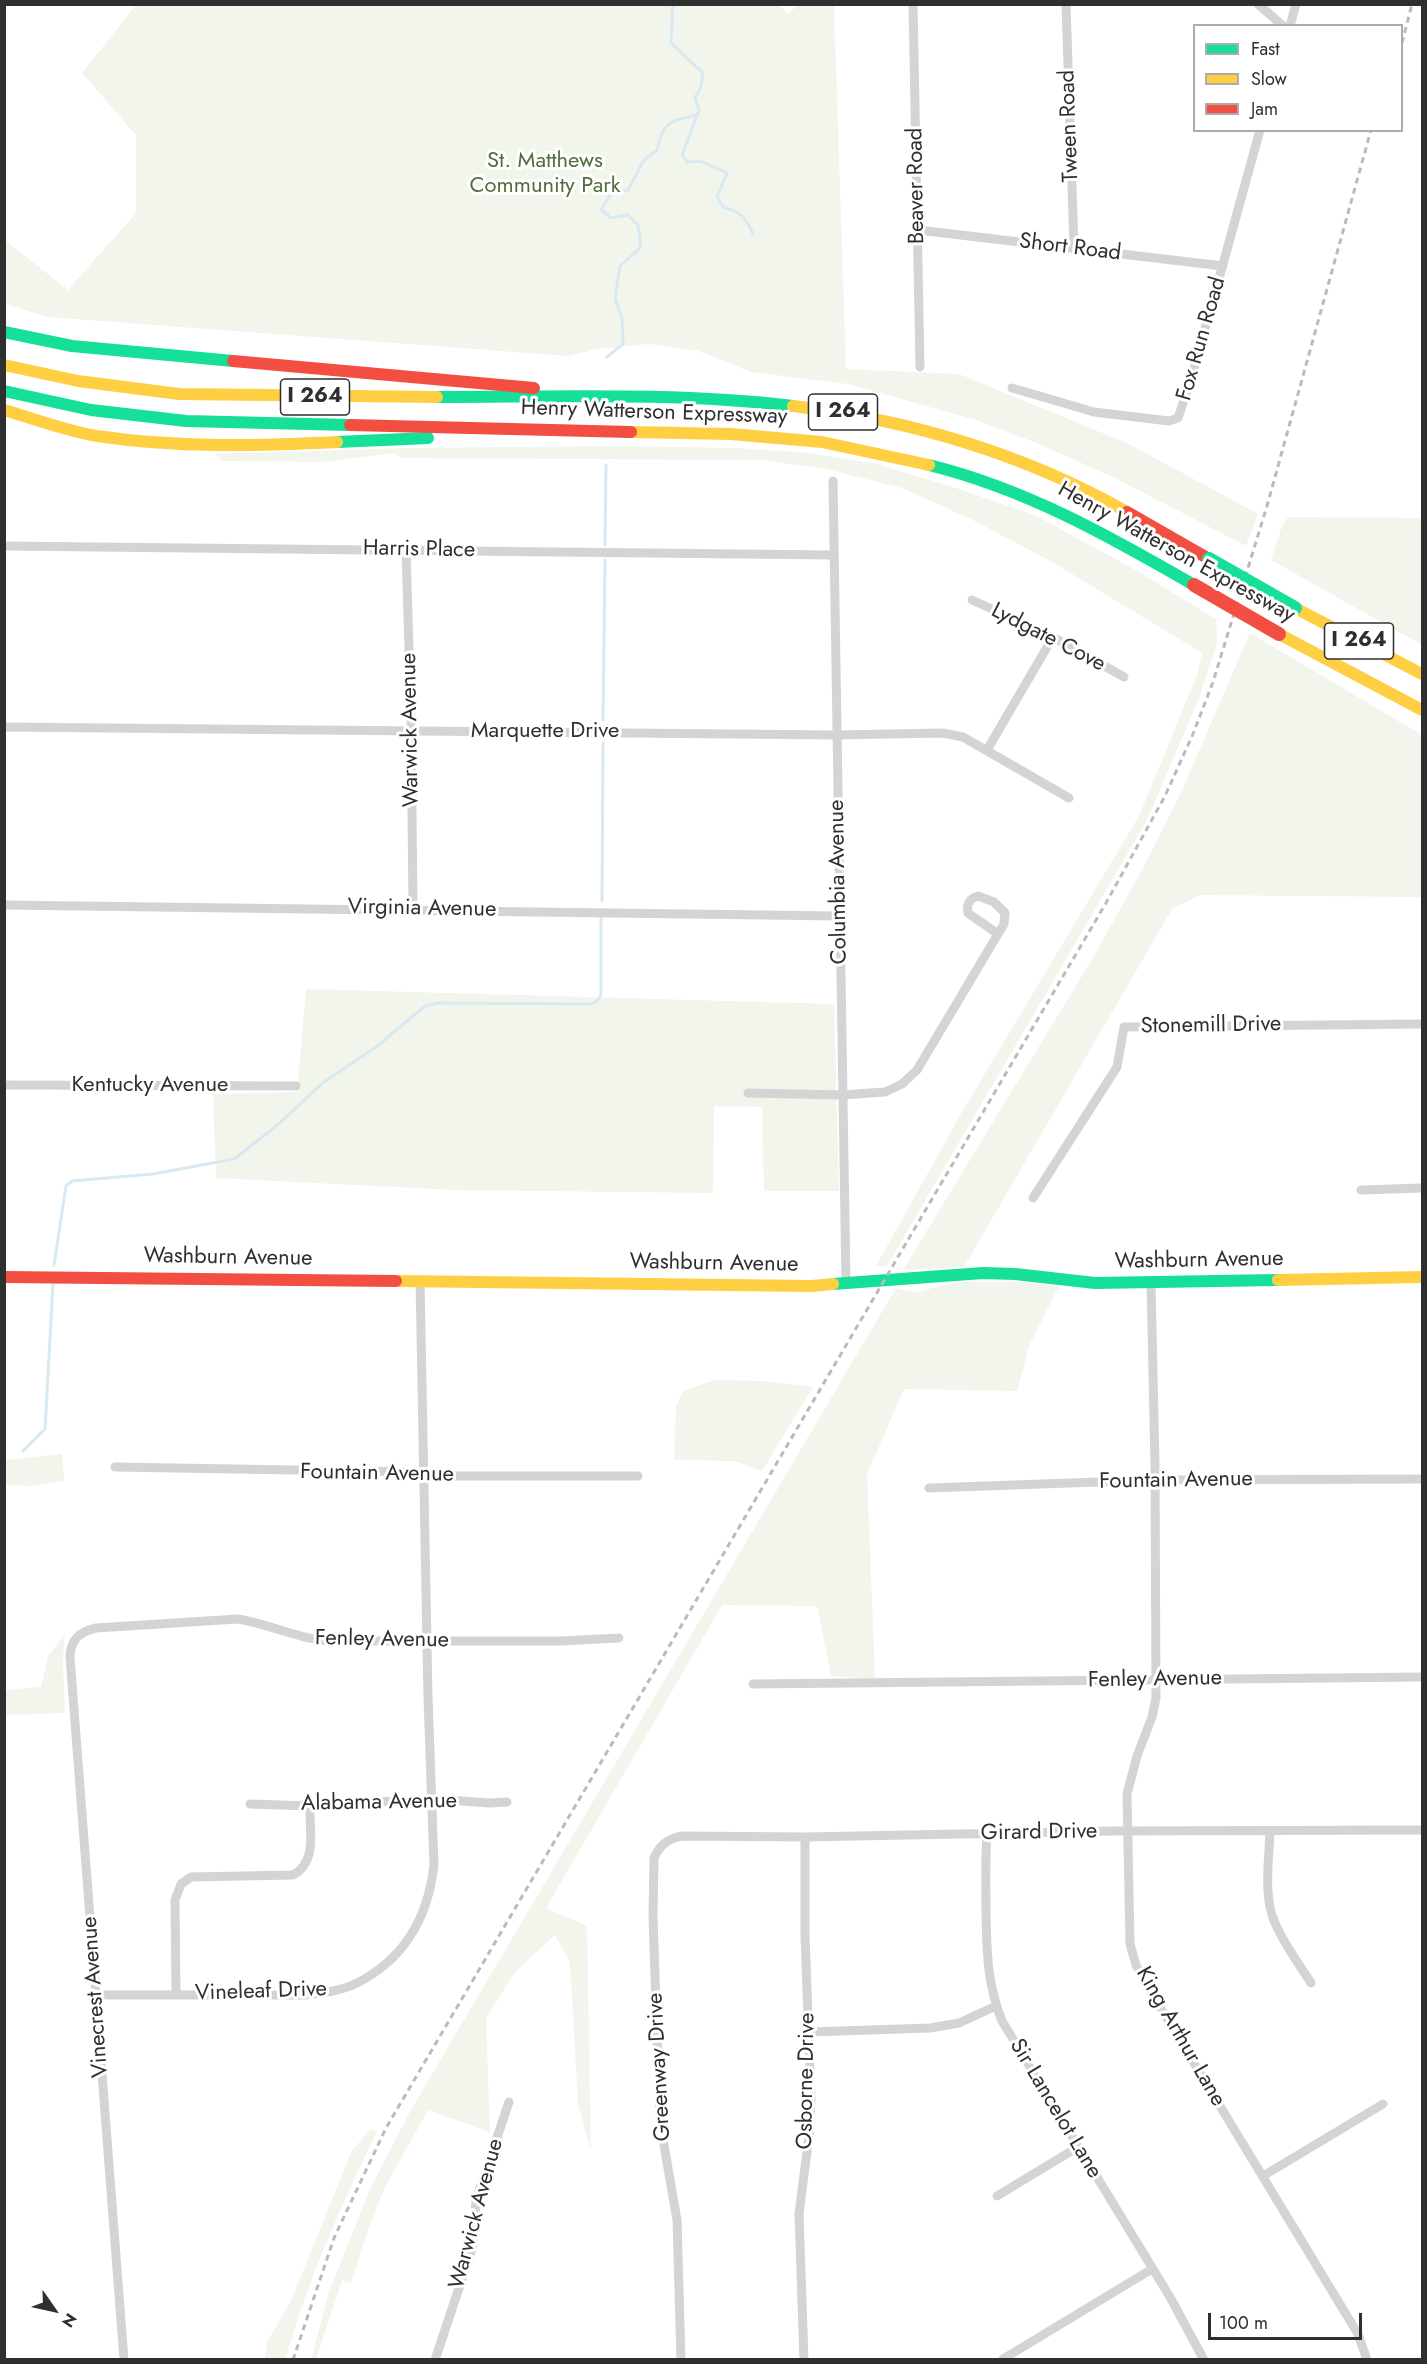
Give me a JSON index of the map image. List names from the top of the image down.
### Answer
{
  "streets": {
    "main road": ["I 264", "Henry Watterson Expressway", "Washburn Avenue"],
    "street": [
      "Tween Road",
      "Beaver Road",
      "Short Road",
      "Fox Run Road",
      "Harris Place",
      "Lydgate Cove",
      "Warwick Avenue",
      "Marquette Drive",
      "Columbia Avenue",
      "Virginia Avenue",
      "Stonemill Drive",
      "Kentucky Avenue",
      "Fountain Avenue",
      "Fenley Avenue",
      "Alabama Avenue",
      "Girard Drive",
      "Vineleaf Drive",
      "Vinecrest Avenue",
      "King Arthur Lane",
      "Greenway Drive",
      "Osborne Drive",
      "Sir Lancelot Lane"
    ]
  },
  "crossings": [
    ["Tween Road", "Short Road"],
    ["Beaver Road", "Short Road"],
    ["Short Road", "Fox Run Road"],
    ["Harris Place", "Warwick Avenue"],
    ["Harris Place", "Columbia Avenue"],
    ["Warwick Avenue", "Marquette Drive"],
    ["Warwick Avenue", "Virginia Avenue"],
    ["Marquette Drive", "Columbia Avenue"],
    ["Columbia Avenue", "Virginia Avenue"],
    ["Columbia Avenue", "Washburn Avenue"],
    ["Washburn Avenue", "King Arthur Lane"],
    ["Fountain Avenue", "King Arthur Lane"],
    ["Fenley Avenue", "Vinecrest Avenue"],
    ["Fenley Avenue", "King Arthur Lane"],
    ["Alabama Avenue", "Vineleaf Drive"],
    ["Girard Drive", "King Arthur Lane"],
    ["Girard Drive", "Greenway Drive"],
    ["Girard Drive", "Osborne Drive"],
    ["Girard Drive", "Sir Lancelot Lane"],
    ["Vineleaf Drive", "Vinecrest Avenue"]
  ],
  "parks": ["St. Matthews Community Park"],
  "legend": ["Fast", "Slow", "Jam"],
  "scale_bar": "100 m",
  "north": "bottom right"
}
